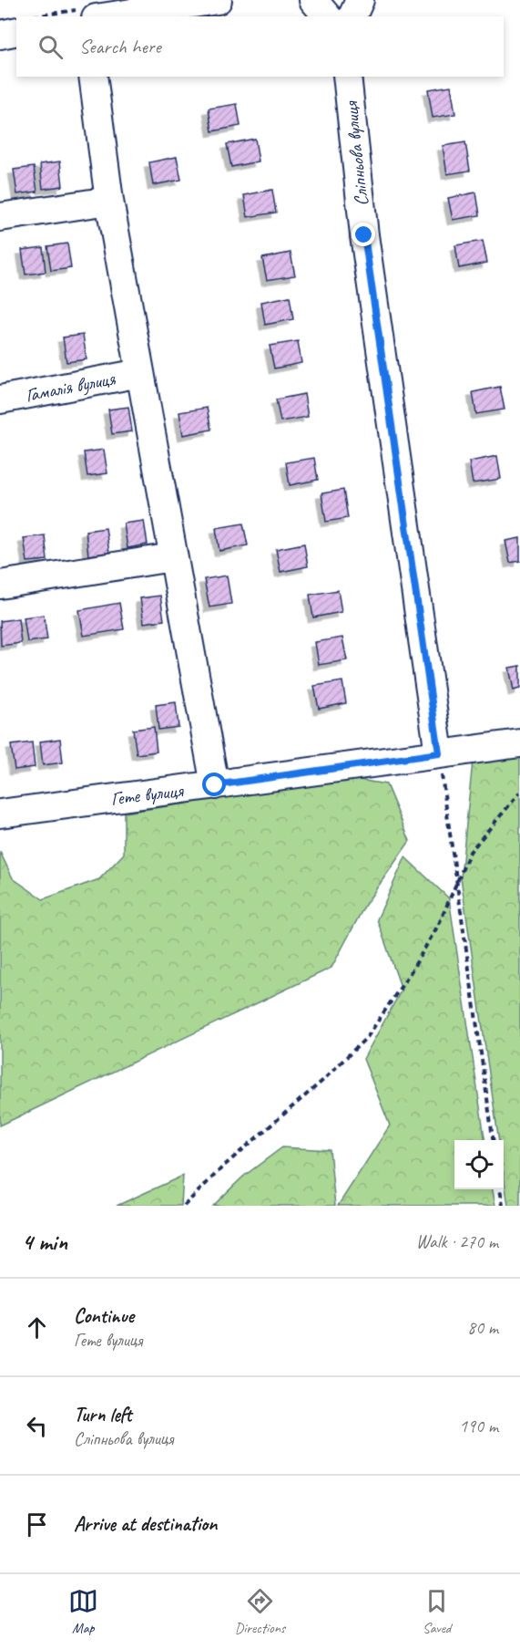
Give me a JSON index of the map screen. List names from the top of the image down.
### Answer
{
  "streets": {
    "street": ["Сліпньова вулиця", "Гамалія вулиця", "Гете вулиця"]
  },
  "crossings": [
    ["Сліпньова вулиця", "Гете вулиця"]
  ],
  "page": {
    "search": "Search here",
    "heading": ["4 min", "Walk · 270 m"],
    "list": [
      ["Continue", "Гете вулиця", "80 m"],
      ["Turn left", "Сліпньова вулиця", "190 m"],
      "Arrive at destination"
    ],
    "nav": ["Map", "Directions", "Saved"]
  }
}
